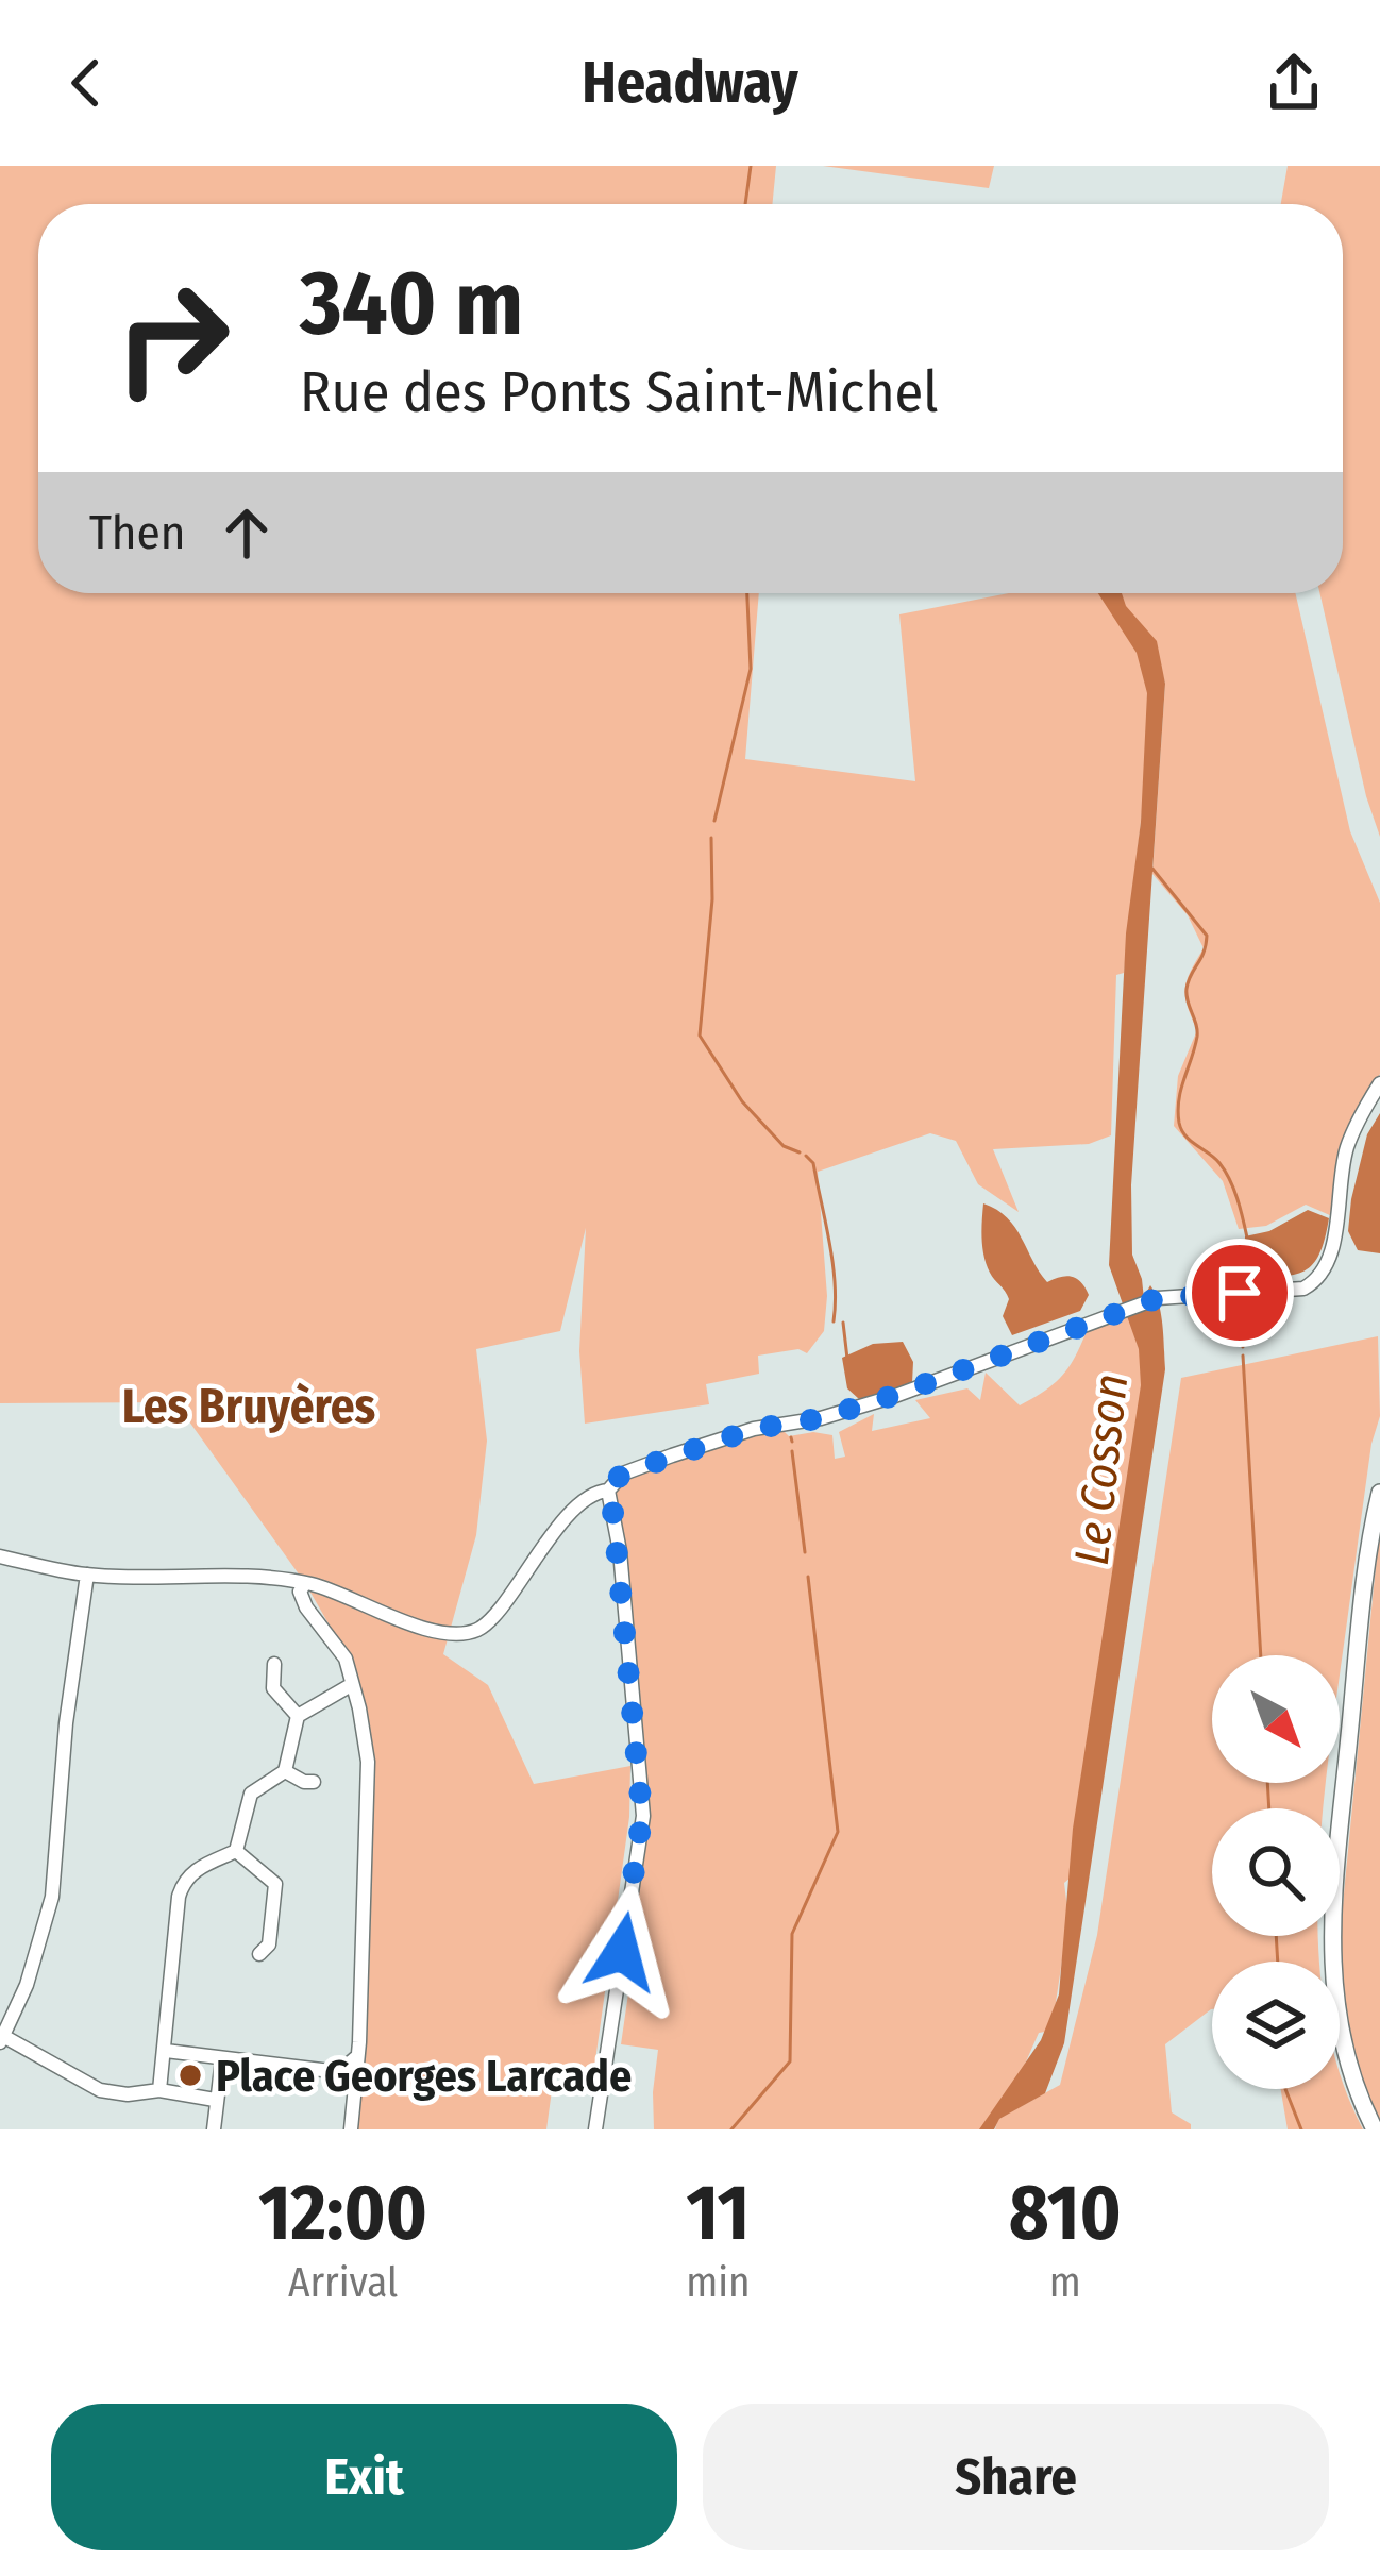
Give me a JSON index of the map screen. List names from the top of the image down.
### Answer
{
  "districts": ["Les Bruyères"],
  "water": ["Le Cosson"],
  "places": ["Place Georges Larcade"],
  "north": "bottom right",
  "page": {
    "header": "Headway",
    "turn": ["340 m", "Rue des Ponts Saint-Michel"],
    "then": "Then",
    "eta": [
      "12:00",
      "Arrival",
      "11",
      "min",
      "810",
      "m"
    ],
    "buttons": ["Exit", "Share"]
  }
}
